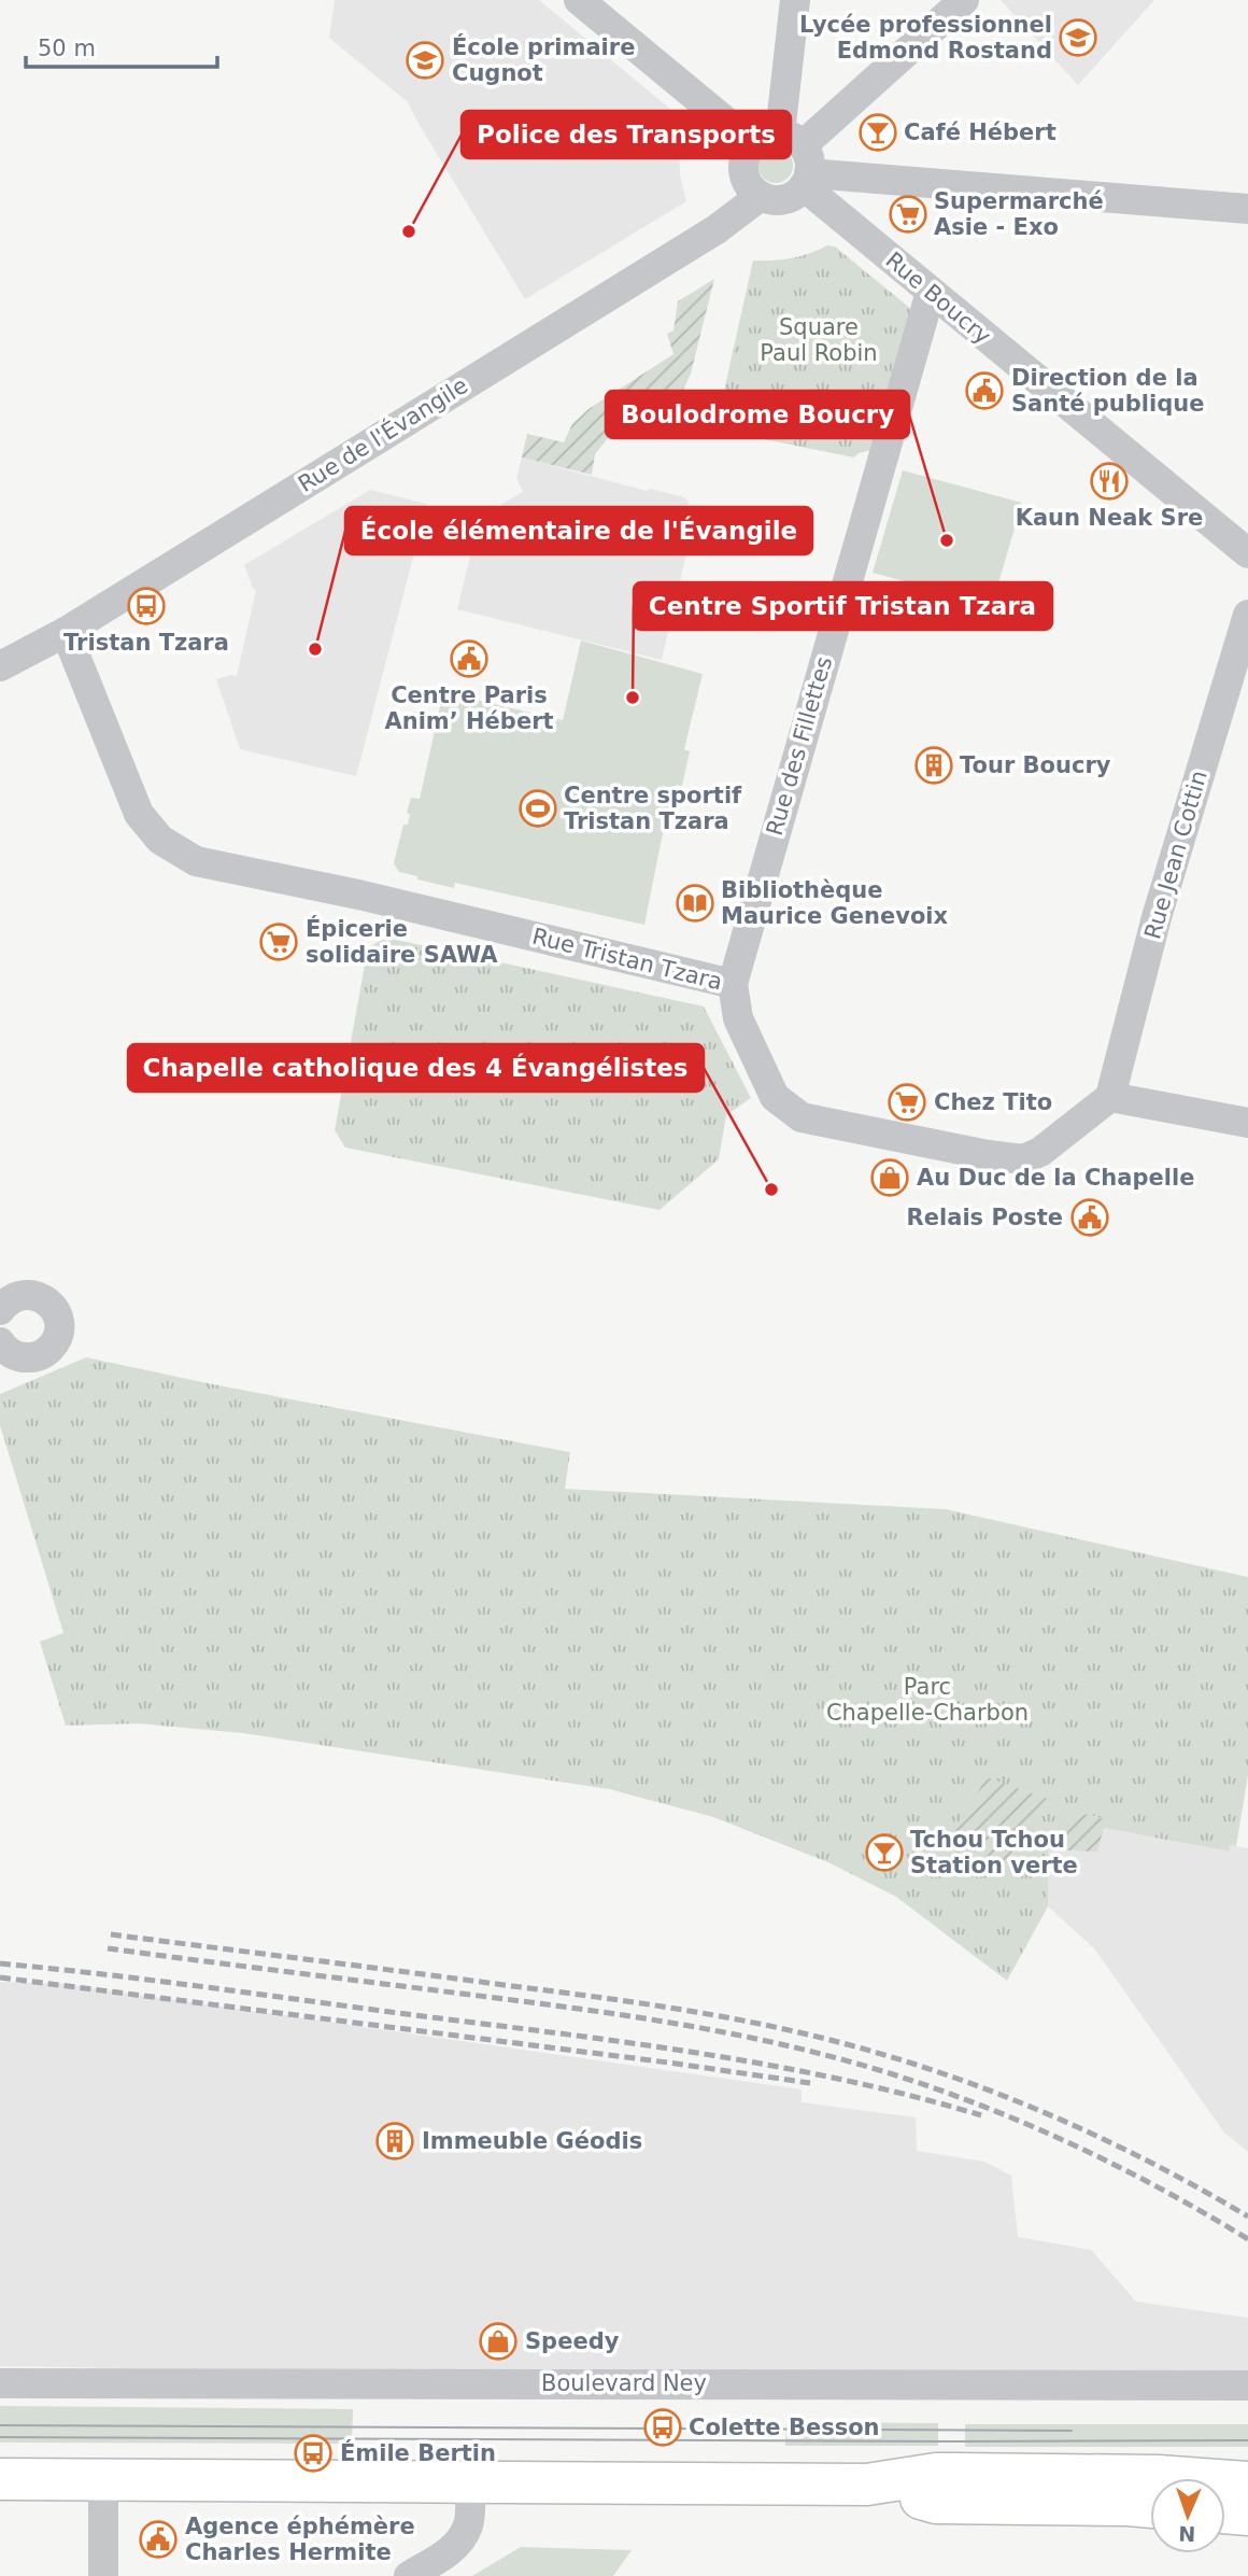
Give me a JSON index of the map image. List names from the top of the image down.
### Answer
{
  "streets": {
    "street": [
      "Rue Boucry",
      "Rue de l'Évangile",
      "Rue des Fillettes",
      "Rue Jean Cottin",
      "Rue Tristan Tzara",
      "Boulevard Ney"
    ]
  },
  "crossings": [
    ["Rue Boucry", "Rue des Fillettes"],
    ["Rue de l'Évangile", "Rue Tristan Tzara"],
    ["Rue des Fillettes", "Rue Tristan Tzara"],
    ["Rue Jean Cottin", "Rue Tristan Tzara"]
  ],
  "parks": ["Square Paul Robin", "Parc Chapelle-Charbon"],
  "places": {
    "school or university": ["Lycée professionnel Edmond Rostand", "École primaire Cugnot"],
    "bar": ["Café Hébert", "Tchou Tchou Station verte"],
    "supermarket": ["Supermarché Asie - Exo", "Épicerie solidaire SAWA", "Chez Tito"],
    "other": [
      "Police des Transports",
      "Boulodrome Boucry",
      "École élémentaire de l'Évangile",
      "Centre Sportif Tristan Tzara",
      "Chapelle catholique des 4 Évangélistes"
    ],
    "public building": [
      "Direction de la Santé publique",
      "Centre Paris Anim’ Hébert",
      "Relais Poste",
      "Agence éphémère Charles Hermite"
    ],
    "restaurant": ["Kaun Neak Sre"],
    "bus stop": ["Tristan Tzara", "Colette Besson", "Émile Bertin"],
    "building": ["Tour Boucry", "Immeuble Géodis"],
    "sports": ["Centre sportif Tristan Tzara"],
    "library": ["Bibliothèque Maurice Genevoix"],
    "shop": ["Au Duc de la Chapelle", "Speedy"]
  },
  "scale_bar": "50 m",
  "north": "bottom"
}
